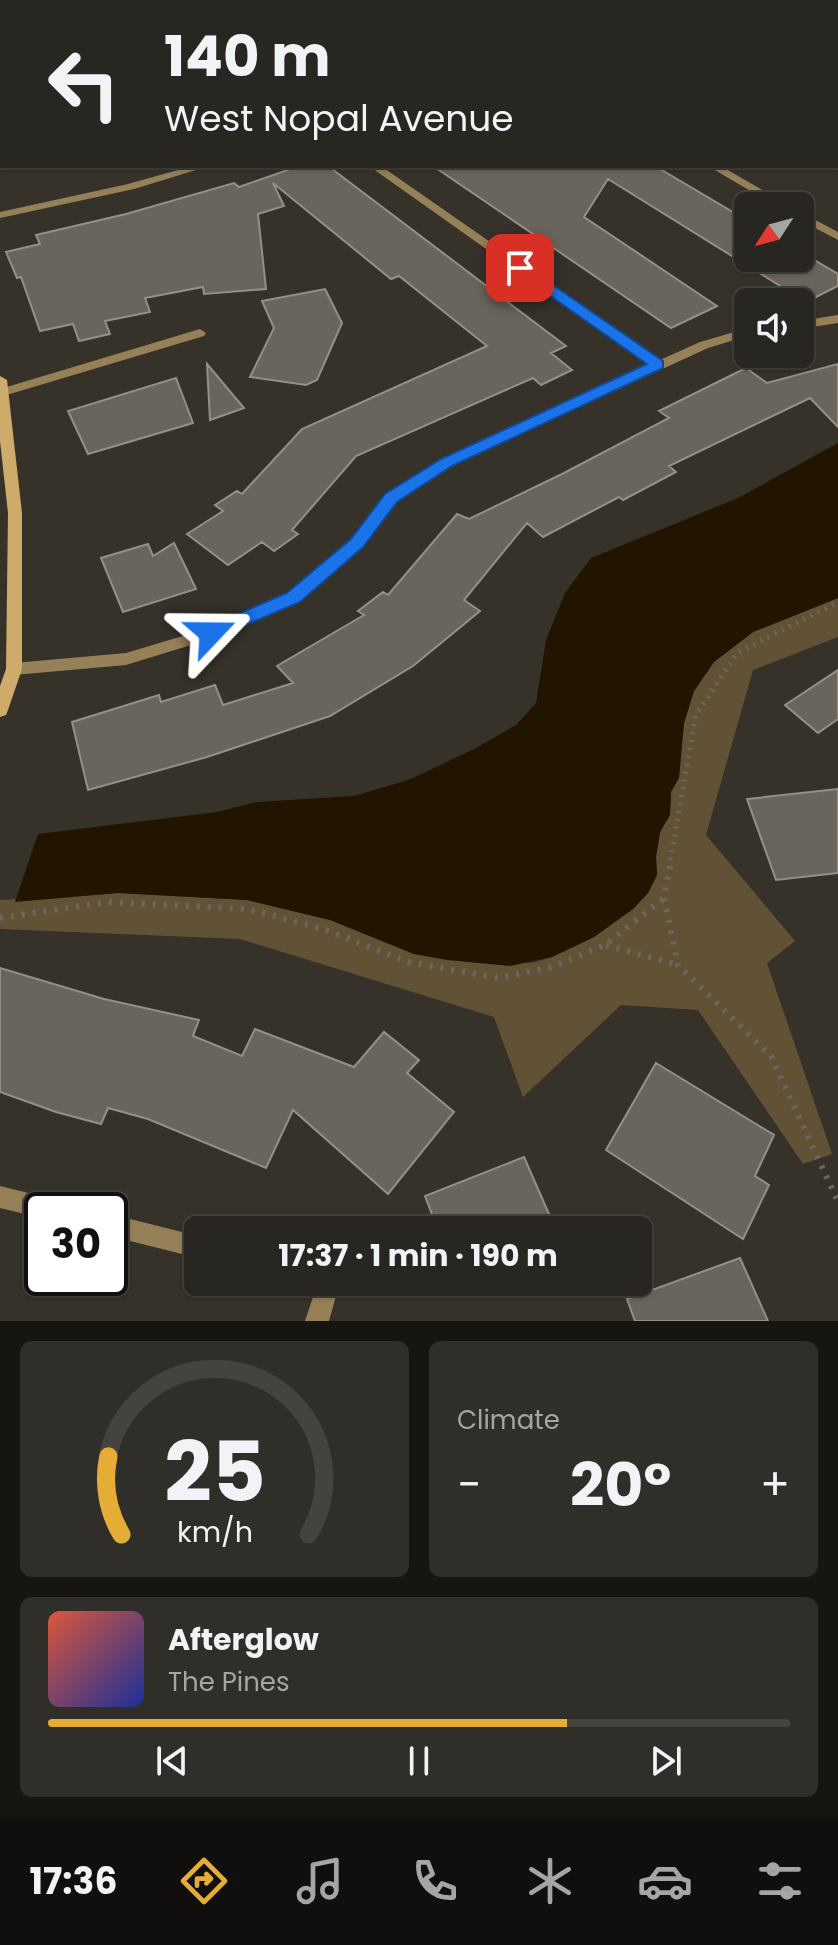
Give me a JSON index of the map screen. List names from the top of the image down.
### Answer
{
  "north": "bottom left",
  "page": {
    "turn": ["140 m", "West Nopal Avenue"],
    "limit": "30",
    "trip": "17:37 · 1 min · 190 m",
    "tile": "Climate",
    "heat": ["−", "20°", "+"],
    "song": ["Afterglow", "The Pines"],
    "tabs": "17:36",
    "gauge": ["25", "km/h"]
  }
}
